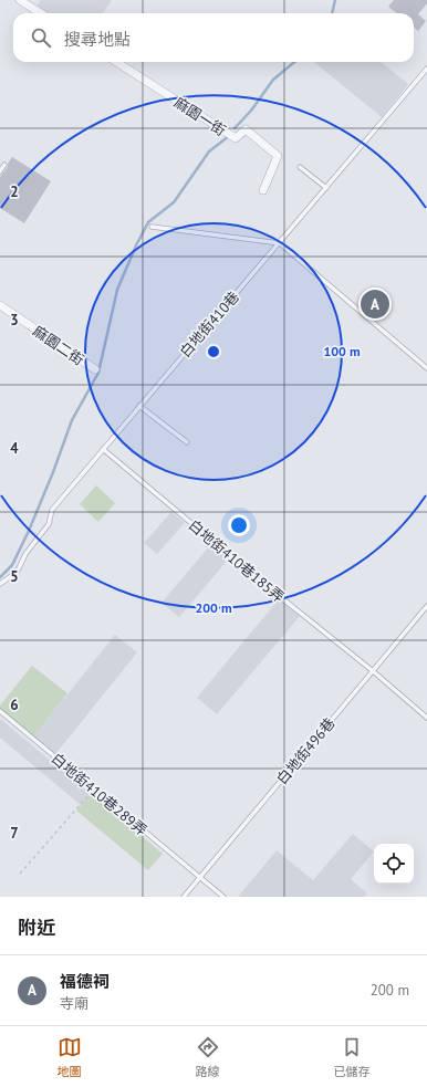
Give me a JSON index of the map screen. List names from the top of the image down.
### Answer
{
  "streets": {
    "street": ["麻園一街", "麻園二街"],
    "lane": [
      "白地街410巷",
      "白地街410巷185弄",
      "白地街496巷",
      "白地街410巷289弄"
    ]
  },
  "crossings": [
    ["白地街410巷", "白地街410巷185弄"],
    ["白地街410巷185弄", "白地街496巷"],
    ["白地街496巷", "白地街410巷289弄"]
  ],
  "page": {
    "search": "搜尋地點",
    "pins": "A",
    "heading": "附近",
    "list": [
      {
        "mark": "A",
        "name": "福德祠",
        "note": "寺廟",
        "value": "200 m"
      }
    ],
    "nav": ["地圖", "路線", "已儲存"]
  },
  "grid": {
    "rows": [
      "2",
      "3",
      "4",
      "5",
      "6",
      "7"
    ]
  },
  "rings": ["100 m", "200 m"]
}
